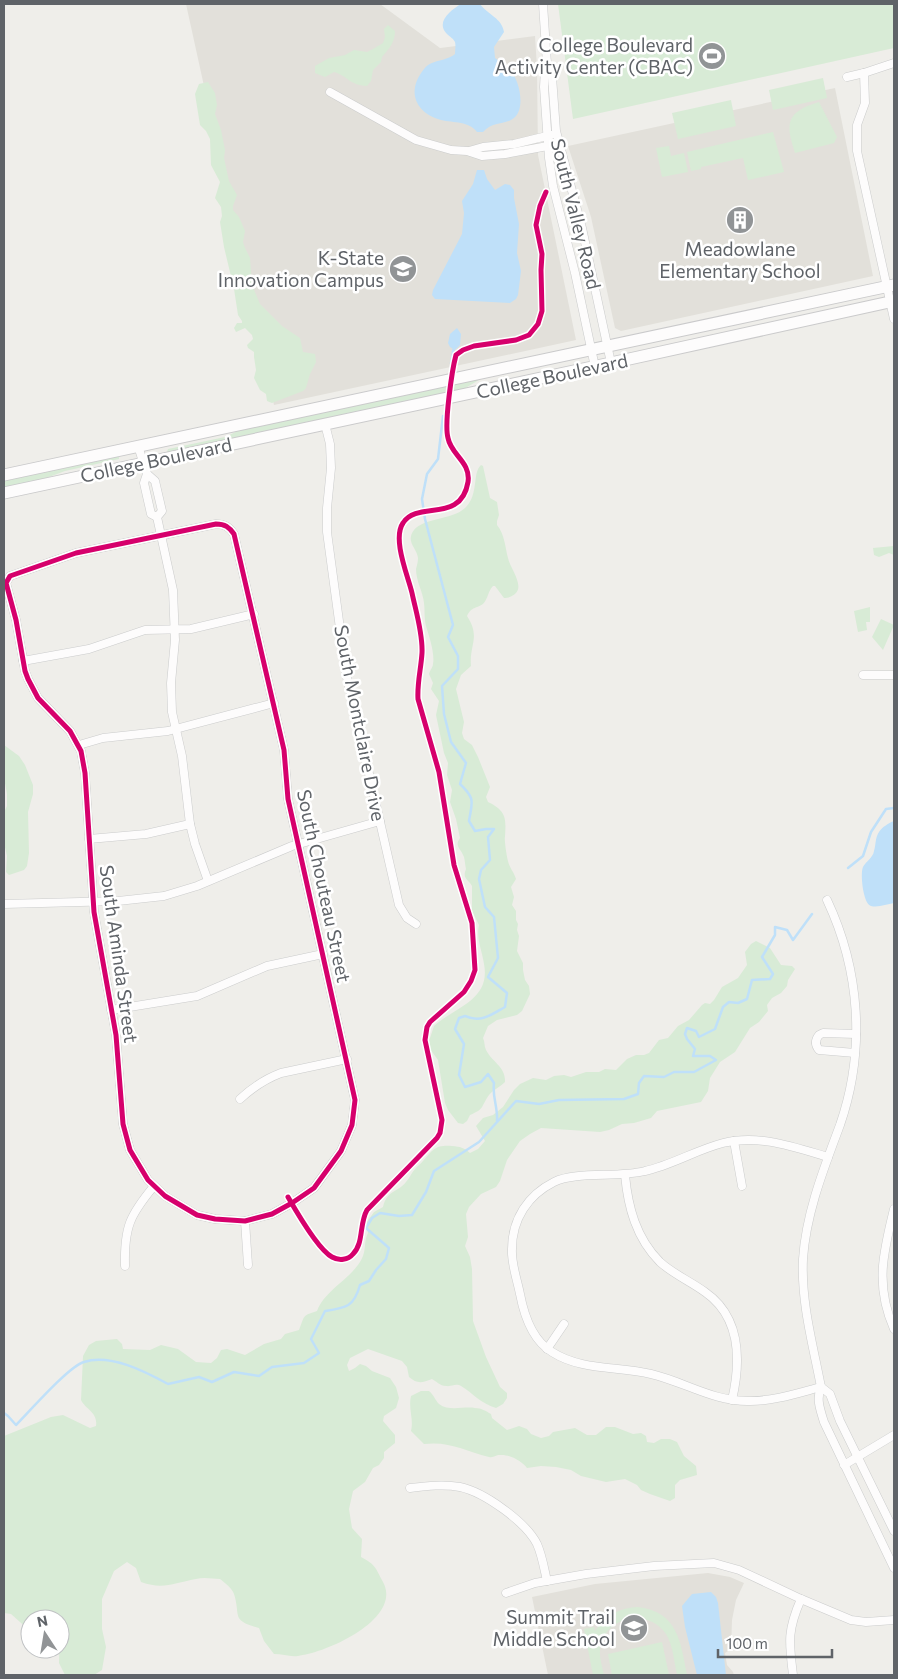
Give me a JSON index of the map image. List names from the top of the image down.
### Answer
{
  "streets": {
    "main road": ["College Boulevard"],
    "street": [
      "South Valley Road",
      "South Montclaire Drive",
      "South Chouteau Street",
      "South Aminda Street"
    ]
  },
  "crossings": [
    ["South Valley Road", "College Boulevard"],
    ["College Boulevard", "South Montclaire Drive"],
    ["South Chouteau Street", "South Aminda Street"]
  ],
  "places": {
    "sports": ["College Boulevard Activity Center (CBAC)"],
    "building": ["Meadowlane Elementary School"],
    "school or university": ["K-State Innovation Campus", "Summit Trail Middle School"]
  },
  "scale_bar": "100 m",
  "north": "top"
}
